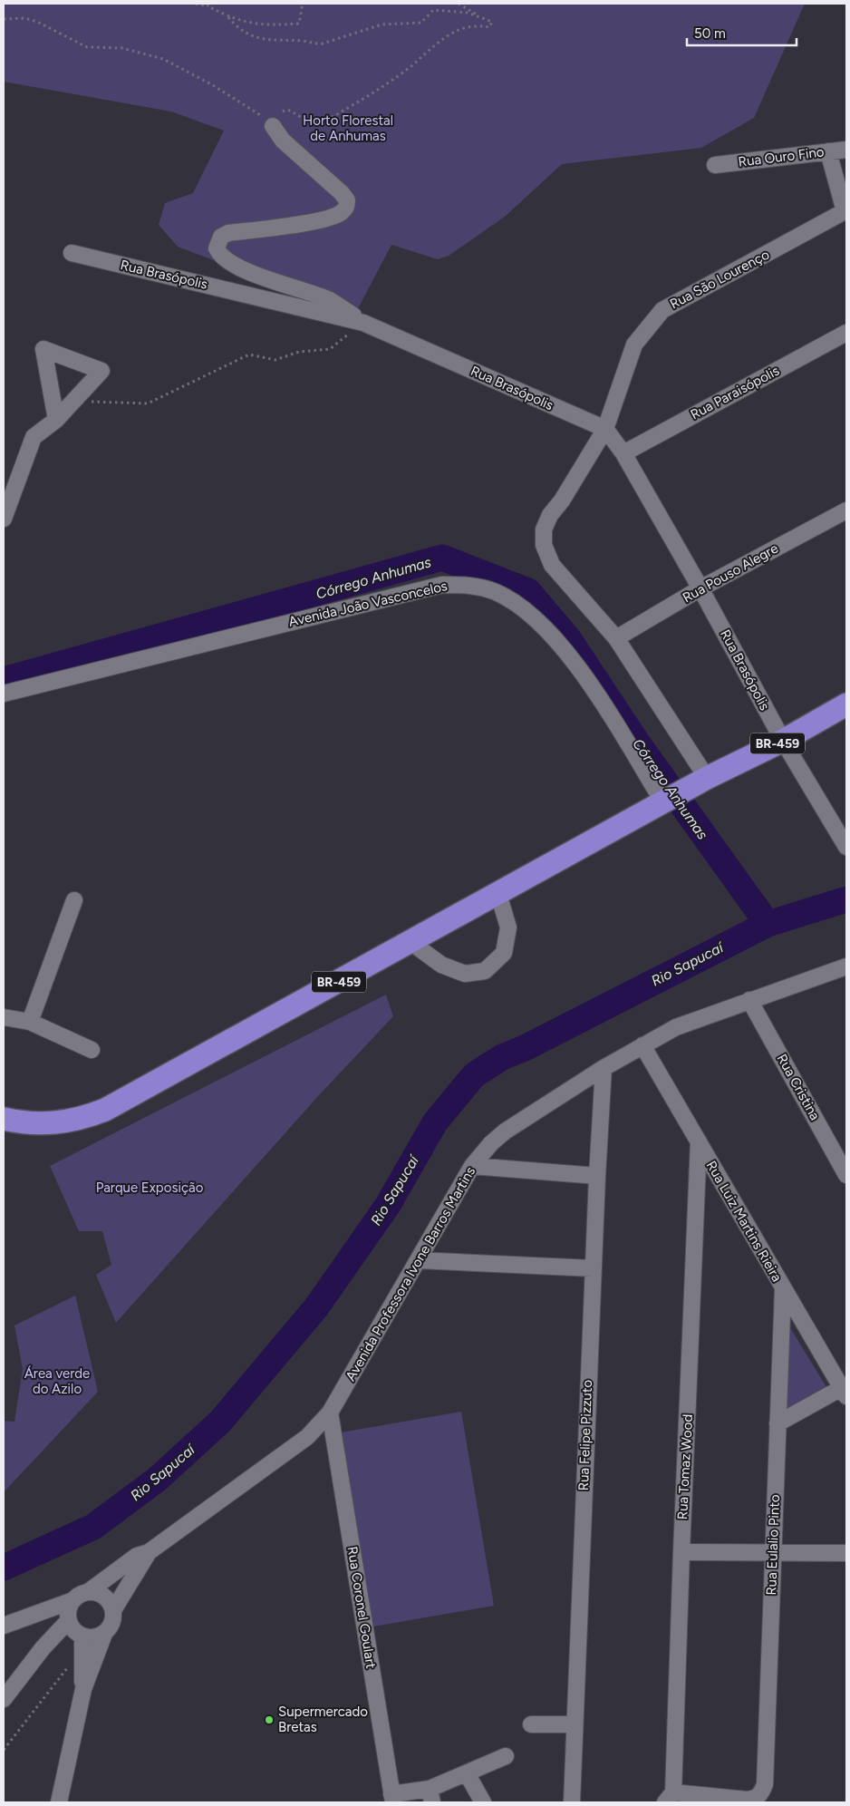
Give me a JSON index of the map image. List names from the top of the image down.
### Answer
{
  "streets": {
    "highway": ["BR-459"],
    "street": [
      "Rua Ouro Fino",
      "Rua Brasópolis",
      "Rua São Lourenço",
      "Rua Paraisópolis",
      "Rua Pouso Alegre",
      "Avenida João Vasconcelos",
      "Rua Cristina",
      "Rua Luiz Martins Rieira",
      "Avenida Professora Ivone Barros Martins",
      "Rua Felipe Pizzuto",
      "Rua Tomaz Wood",
      "Rua Eulalio Pinto",
      "Rua Coronel Goulart"
    ]
  },
  "crossings": [
    ["Rua Brasópolis", "Rua São Lourenço"],
    ["Rua Brasópolis", "Rua Paraisópolis"],
    ["Rua Brasópolis", "Rua Pouso Alegre"],
    ["Rua Brasópolis", "BR-459"],
    ["Rua São Lourenço", "Rua Pouso Alegre"],
    ["Rua São Lourenço", "BR-459"],
    ["Avenida João Vasconcelos", "BR-459"],
    ["Rua Cristina", "Avenida Professora Ivone Barros Martins"],
    ["Rua Luiz Martins Rieira", "Avenida Professora Ivone Barros Martins"],
    ["Rua Luiz Martins Rieira", "Rua Tomaz Wood"],
    ["Rua Luiz Martins Rieira", "Rua Eulalio Pinto"],
    ["Avenida Professora Ivone Barros Martins", "Rua Felipe Pizzuto"],
    ["Avenida Professora Ivone Barros Martins", "Rua Coronel Goulart"],
    ["Rua Tomaz Wood", "Rua Eulalio Pinto"]
  ],
  "water": ["Córrego Anhumas", "Rio Sapucaí"],
  "parks": ["Horto Florestal de Anhumas", "Parque Exposição", "Área verde do Azilo"],
  "places": ["Supermercado Bretas"],
  "scale_bar": "50 m"
}
